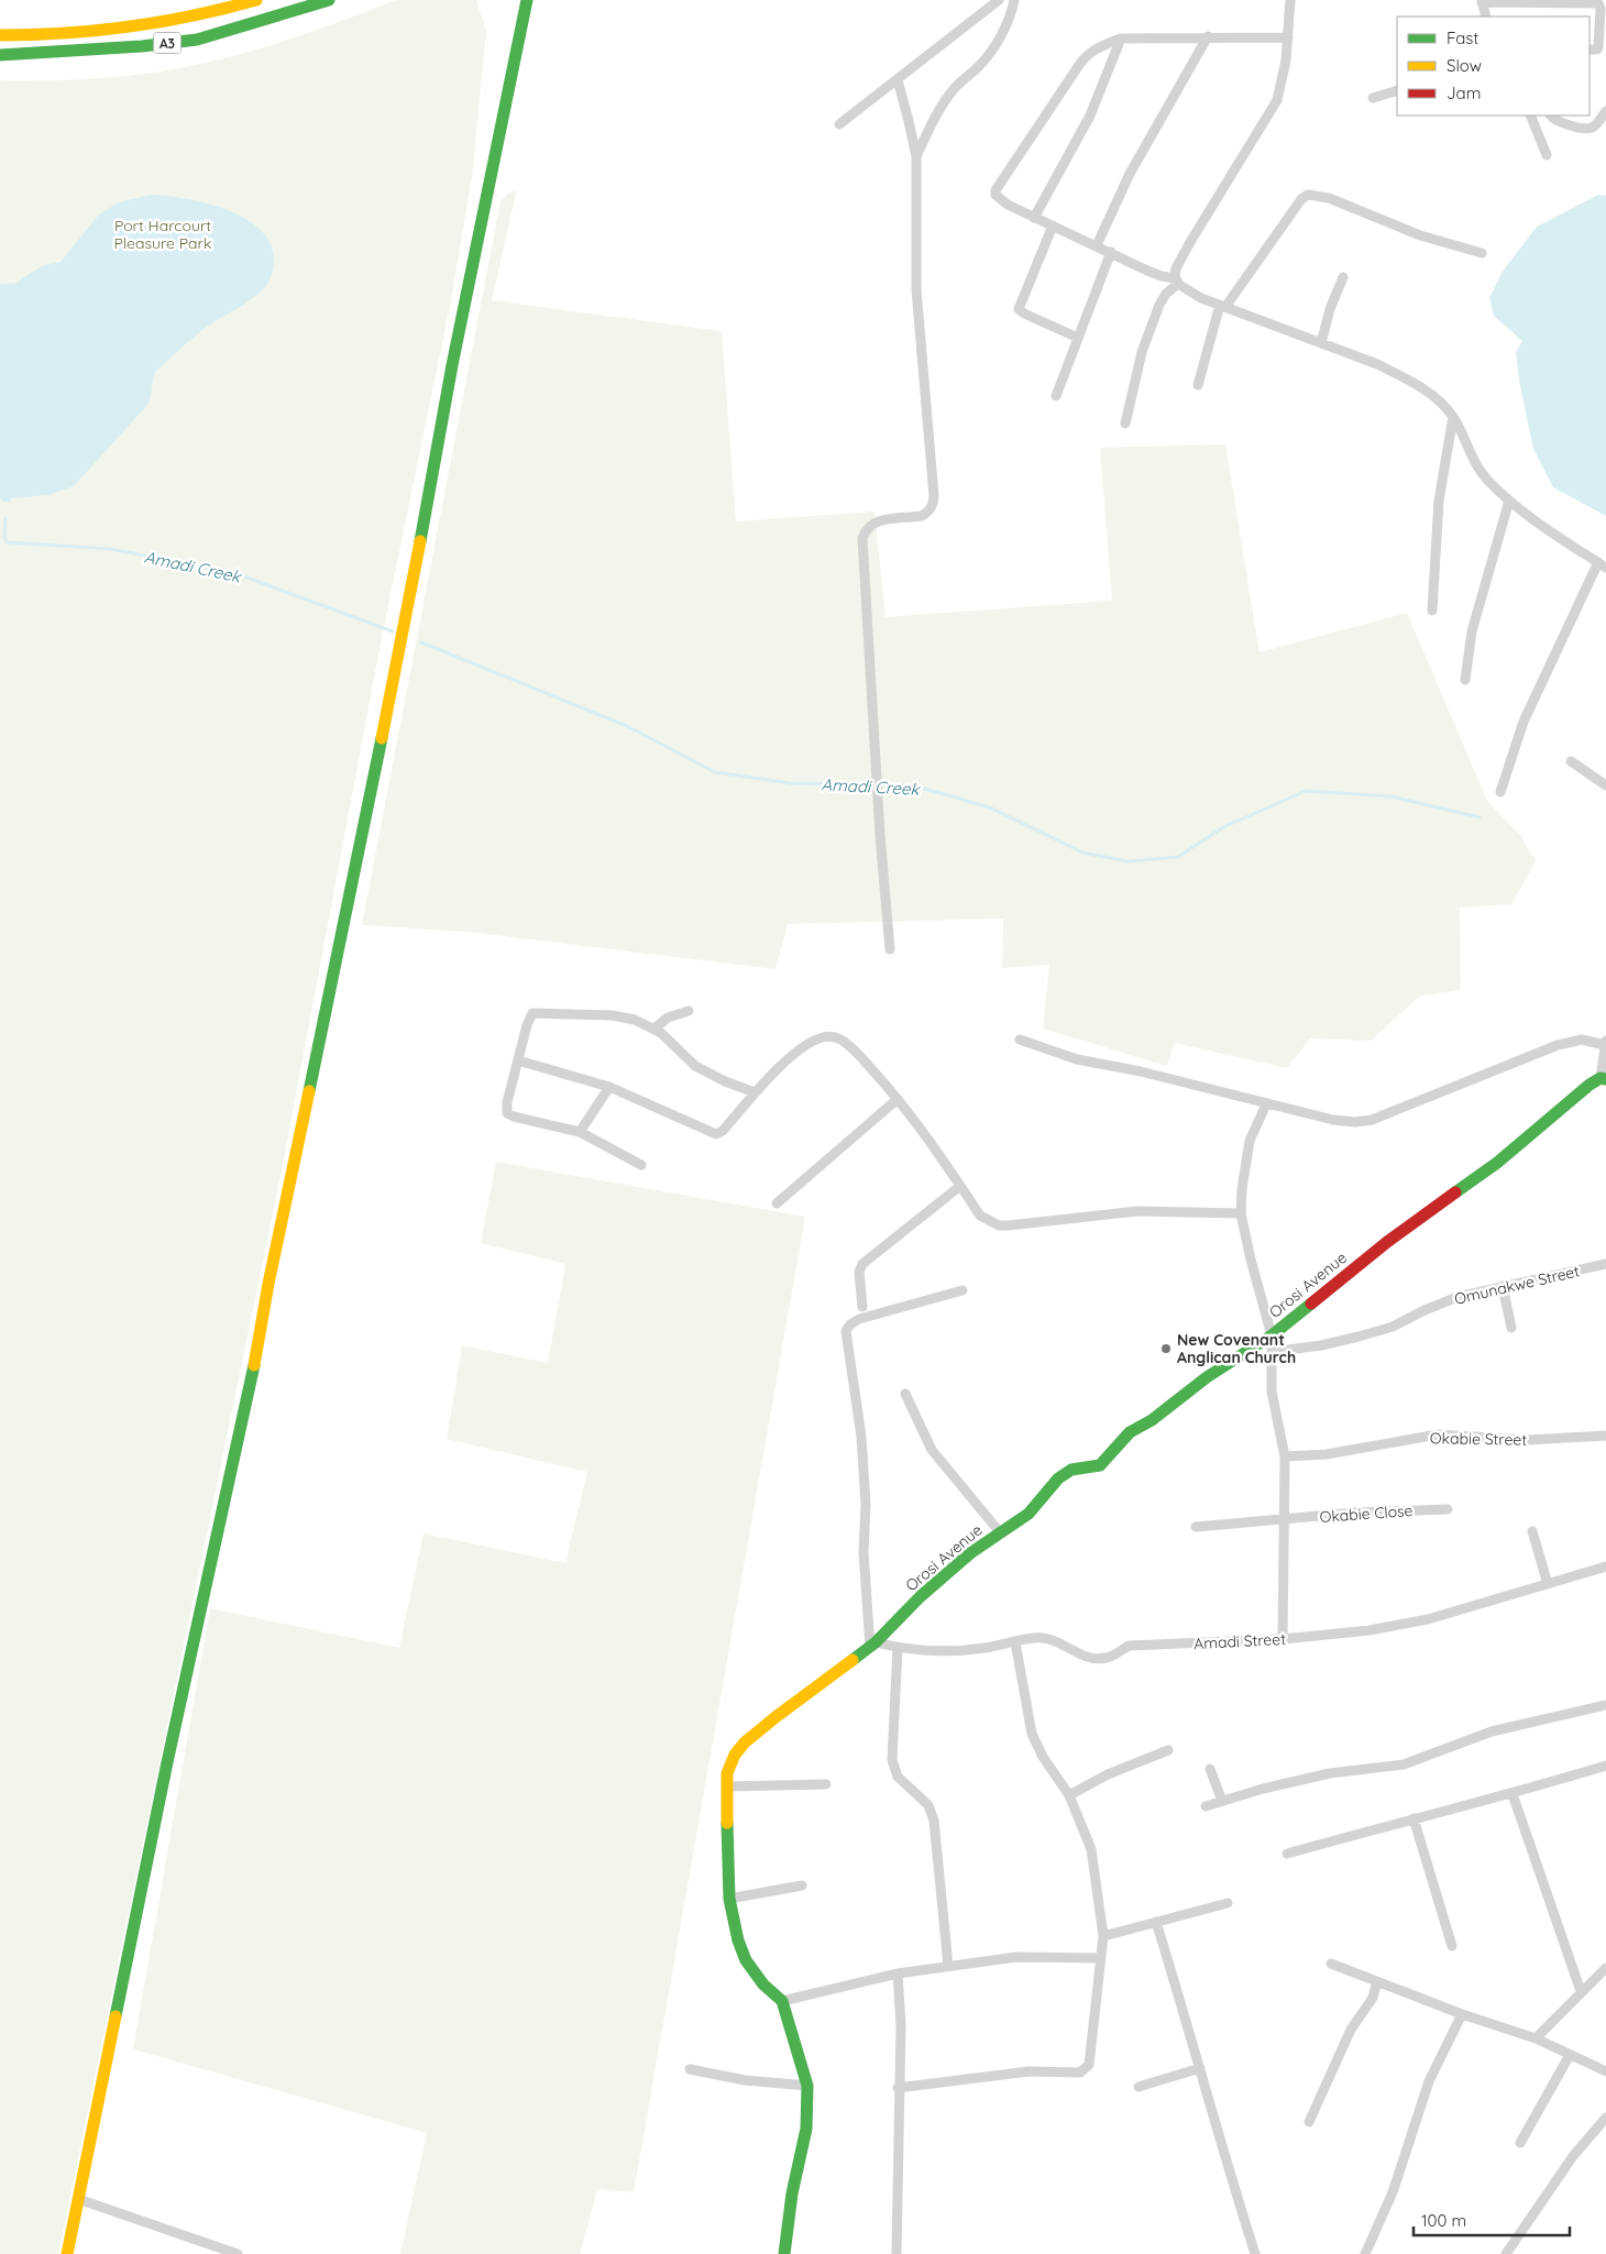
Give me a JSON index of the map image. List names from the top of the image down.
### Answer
{
  "streets": {
    "main road": ["A3", "Orosi Avenue"],
    "street": [
      "Omunakwe Street",
      "Okabie Street",
      "Okabie Close",
      "Amadi Street"
    ]
  },
  "crossings": [
    ["Orosi Avenue", "Amadi Street"]
  ],
  "water": ["Amadi Creek"],
  "parks": ["Port Harcourt Pleasure Park"],
  "places": ["New Covenant Anglican Church"],
  "legend": ["Fast", "Slow", "Jam"],
  "scale_bar": "100 m"
}
